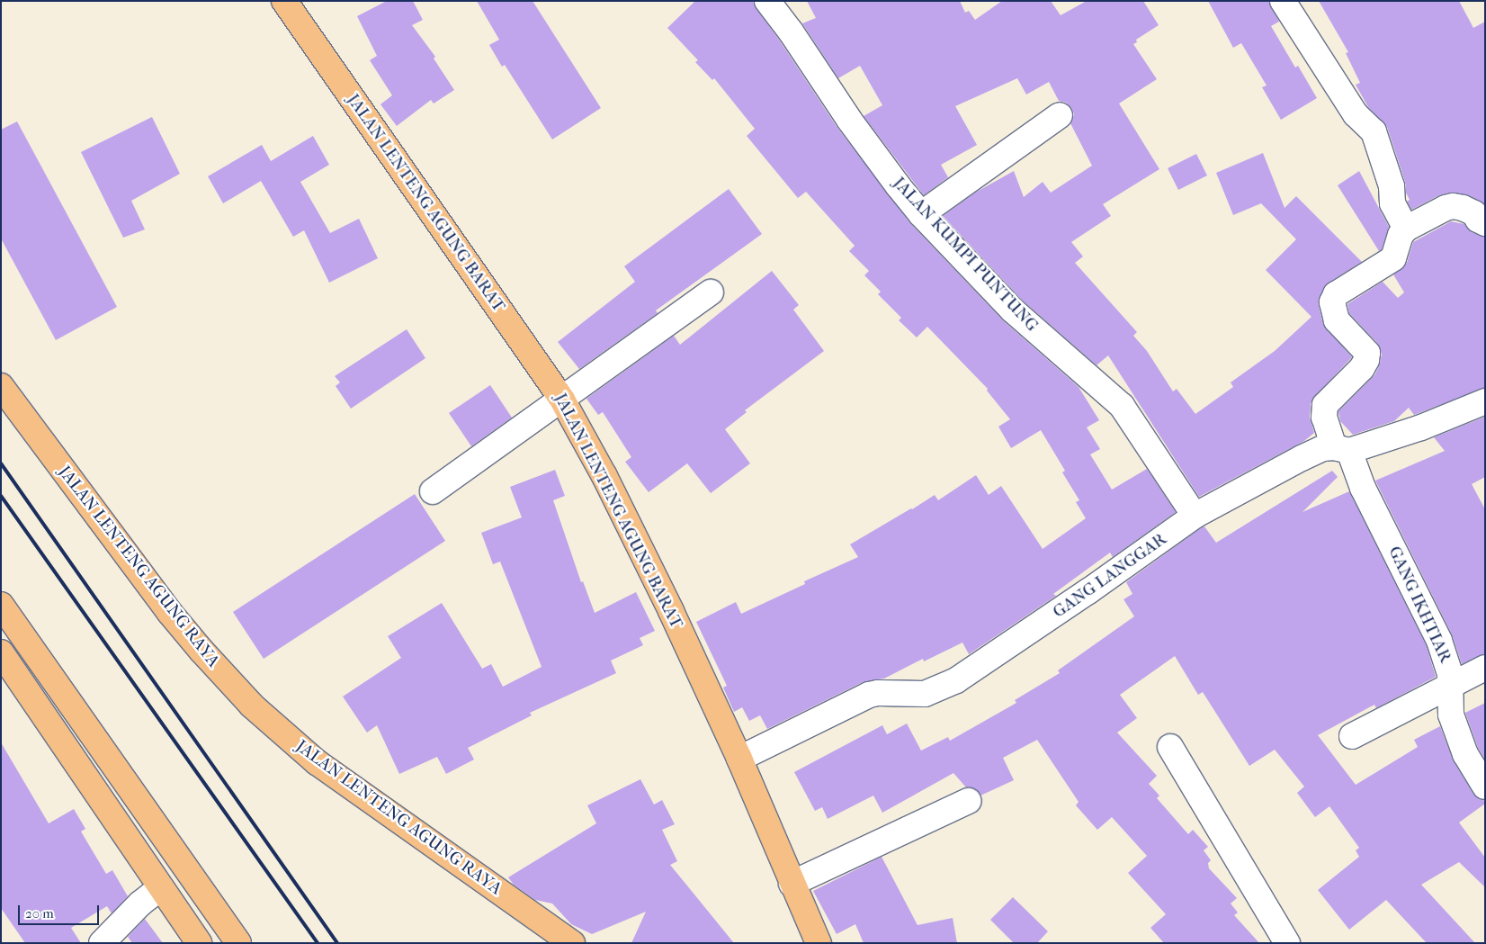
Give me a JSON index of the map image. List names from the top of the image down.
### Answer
{
  "streets": {
    "main road": ["JALAN LENTENG AGUNG BARAT", "JALAN LENTENG AGUNG RAYA"],
    "street": ["JALAN KUMPI PUNTUNG", "GANG LANGGAR", "GANG IKHTIAR"]
  },
  "crossings": [
    ["JALAN LENTENG AGUNG BARAT", "GANG LANGGAR"],
    ["JALAN KUMPI PUNTUNG", "GANG LANGGAR"],
    ["GANG LANGGAR", "GANG IKHTIAR"]
  ],
  "scale_bar": "20 m"
}
